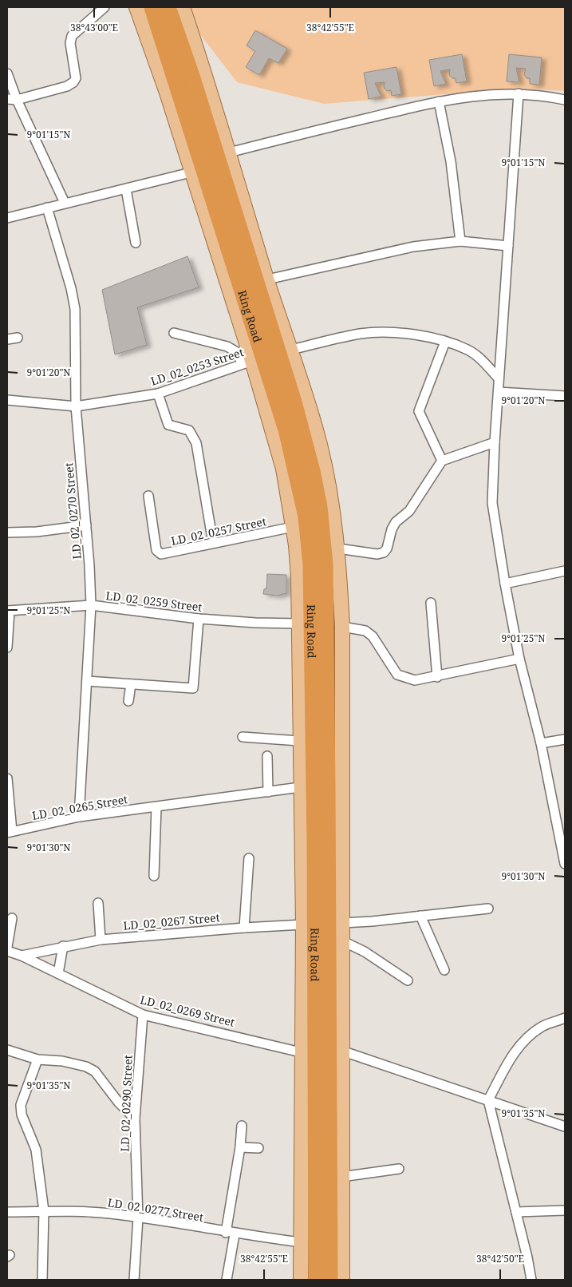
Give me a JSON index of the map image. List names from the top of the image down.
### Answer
{
  "streets": {
    "highway": ["Ring Road"],
    "street": [
      "LD_02_0253 Street",
      "LD_02_0270 Street",
      "LD_02_0257 Street",
      "LD_02_0259 Street",
      "LD_02_0265 Street",
      "LD_02_0267 Street",
      "LD_02_0269 Street",
      "LD_02_0290 Street",
      "LD_02_0277 Street"
    ]
  },
  "crossings": [
    ["LD_02_0253 Street", "LD_02_0270 Street"],
    ["LD_02_0270 Street", "LD_02_0259 Street"],
    ["LD_02_0270 Street", "LD_02_0265 Street"],
    ["LD_02_0267 Street", "LD_02_0269 Street"],
    ["LD_02_0269 Street", "LD_02_0290 Street"],
    ["LD_02_0290 Street", "LD_02_0277 Street"]
  ],
  "coordinates": [
    "38°43'00\"E",
    "38°42'55\"E",
    "9°01'15\"N",
    "9°01'20\"N",
    "9°01'25\"N",
    "9°01'30\"N",
    "9°01'35\"N",
    "38°42'50\"E"
  ]
}
